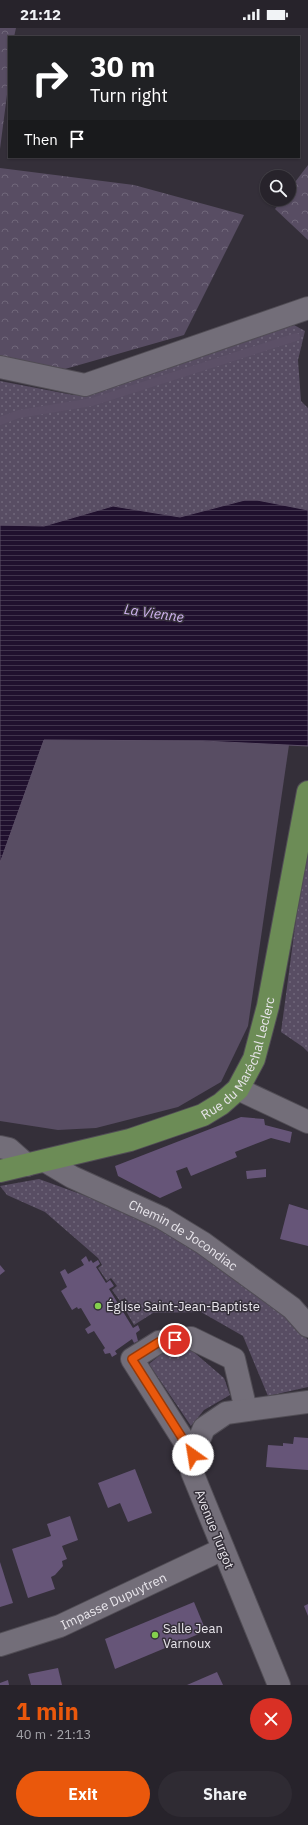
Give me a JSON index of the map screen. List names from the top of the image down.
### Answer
{
  "streets": {
    "main road": ["Rue du Maréchal Leclerc"],
    "street": ["Chemin de Jocondiac", "Avenue Turgot", "Impasse Dupuytren"]
  },
  "crossings": [
    ["Rue du Maréchal Leclerc", "Chemin de Jocondiac"],
    ["Avenue Turgot", "Impasse Dupuytren"]
  ],
  "water": ["La Vienne"],
  "places": ["Église Saint-Jean-Baptiste", "Salle Jean Varnoux"],
  "page": {
    "status": "21:12",
    "turn": ["30 m", "Turn right"],
    "then": "Then",
    "heading": ["1 min", "40 m · 21:13"],
    "buttons": ["Exit", "Share"]
  }
}
